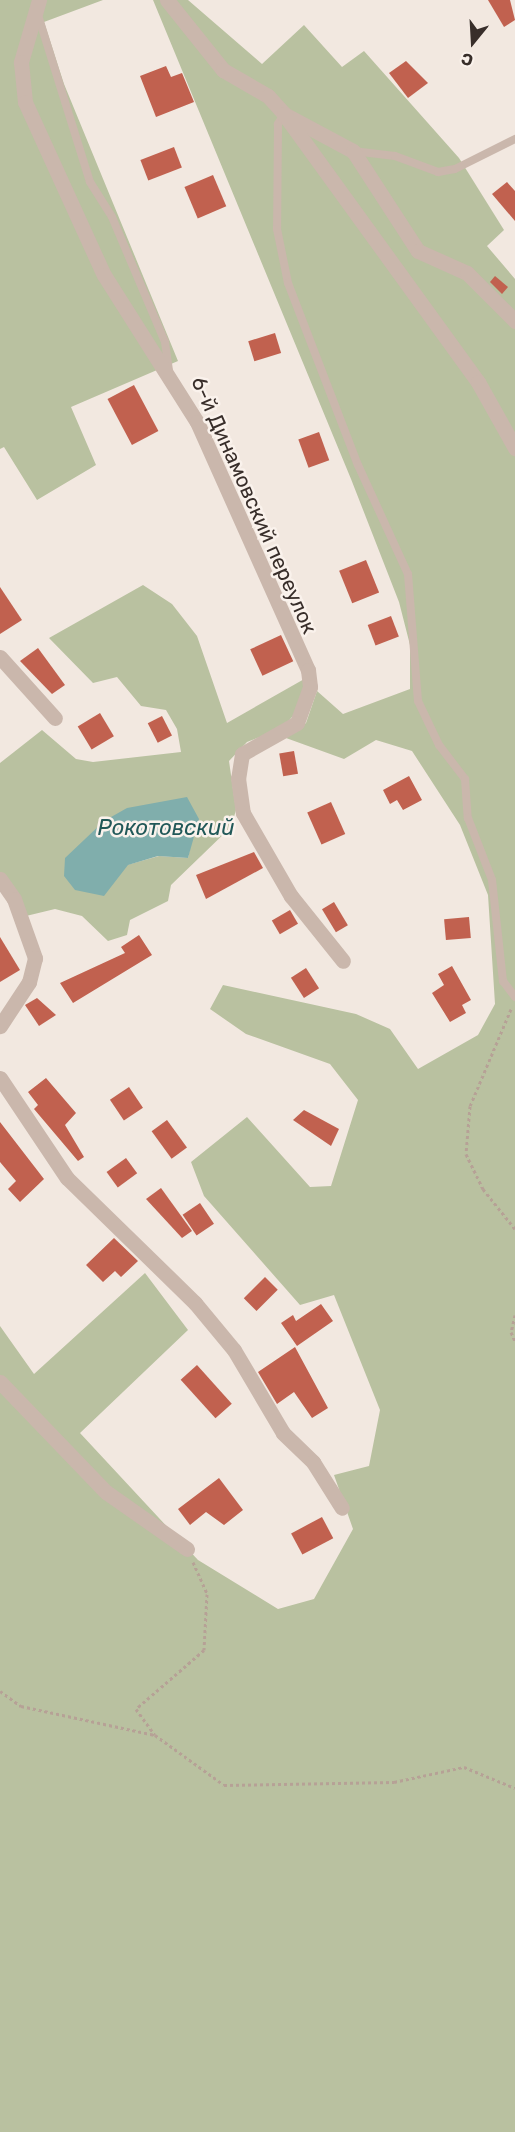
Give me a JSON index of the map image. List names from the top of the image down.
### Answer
{
  "streets": {
    "street": ["6-й Динамовский переулок"]
  },
  "water": ["Рокотовский"],
  "north": "bottom"
}
